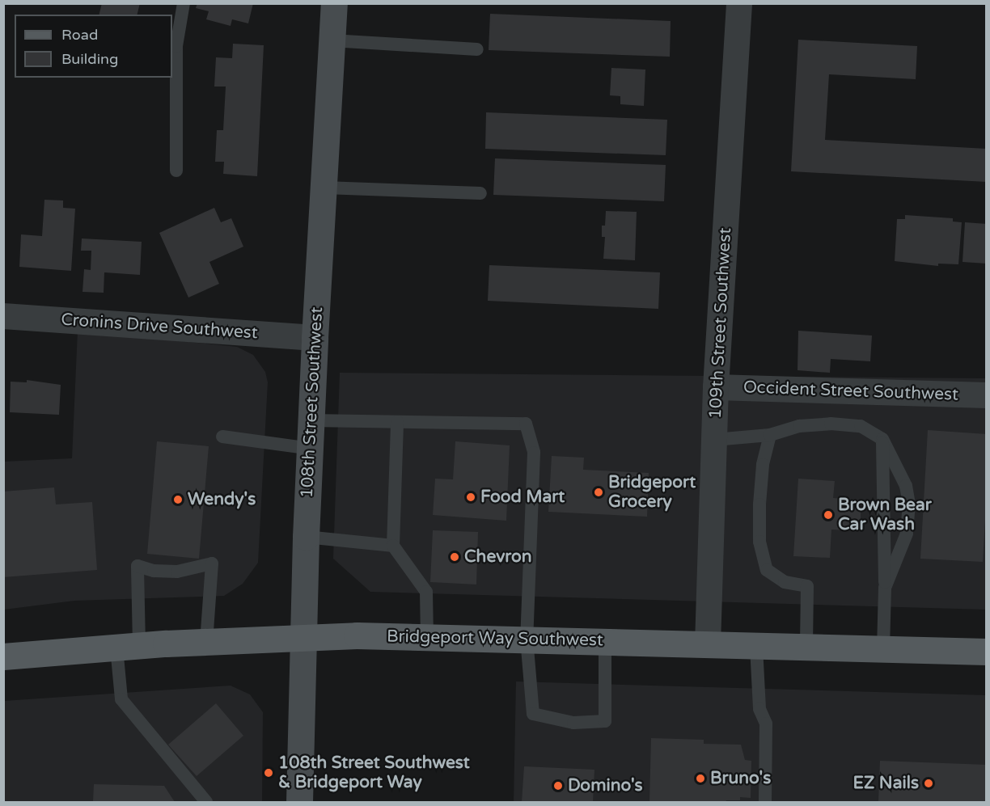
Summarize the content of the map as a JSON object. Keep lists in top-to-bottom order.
{
  "streets": {
    "main road": ["Bridgeport Way Southwest"],
    "street": [
      "109th Street Southwest",
      "Cronins Drive Southwest",
      "Occident Street Southwest",
      "108th Street Southwest"
    ]
  },
  "crossings": [
    ["109th Street Southwest", "Occident Street Southwest"],
    ["109th Street Southwest", "Bridgeport Way Southwest"],
    ["Cronins Drive Southwest", "108th Street Southwest"],
    ["108th Street Southwest", "Bridgeport Way Southwest"]
  ],
  "places": [
    "Bridgeport Grocery",
    "Food Mart",
    "Wendy's",
    "Brown Bear Car Wash",
    "Chevron",
    "108th Street Southwest & Bridgeport Way",
    "Bruno's",
    "EZ Nails",
    "Domino's"
  ],
  "legend": ["Road", "Building"]
}
